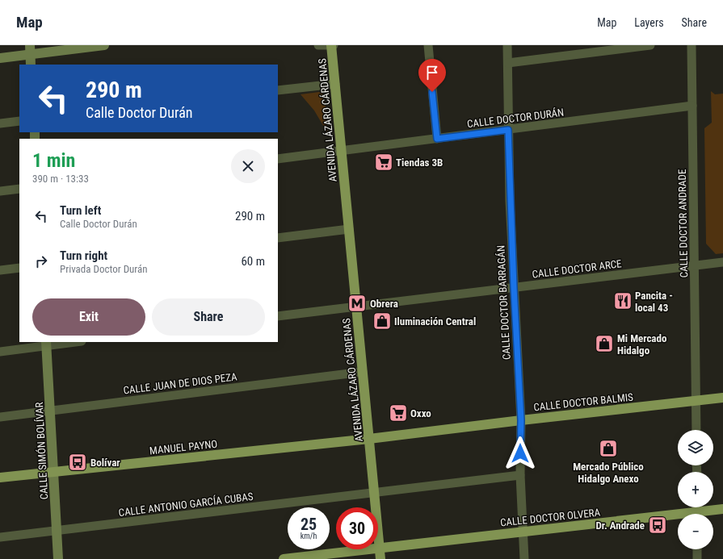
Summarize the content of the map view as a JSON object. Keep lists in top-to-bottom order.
{
  "streets": {
    "main road": [
      "AVENIDA LÁZARO CÁRDENAS",
      "CALLE DOCTOR BALMIS",
      "MANUEL PAYNO",
      "CALLE DOCTOR OLVERA"
    ],
    "street": [
      "CALLE DOCTOR DURÁN",
      "CALLE DOCTOR ANDRADE",
      "CALLE DOCTOR ARCE",
      "CALLE DOCTOR BARRAGÁN",
      "CALLE JUAN DE DIOS PEZA",
      "CALLE SIMÓN BOLÍVAR",
      "CALLE ANTONIO GARCÍA CUBAS"
    ]
  },
  "crossings": [
    ["CALLE DOCTOR DURÁN", "AVENIDA LÁZARO CÁRDENAS"],
    ["CALLE DOCTOR DURÁN", "CALLE DOCTOR ANDRADE"],
    ["CALLE DOCTOR DURÁN", "CALLE DOCTOR BARRAGÁN"],
    ["AVENIDA LÁZARO CÁRDENAS", "CALLE DOCTOR ARCE"],
    ["AVENIDA LÁZARO CÁRDENAS", "CALLE JUAN DE DIOS PEZA"],
    ["AVENIDA LÁZARO CÁRDENAS", "CALLE DOCTOR BALMIS"],
    ["AVENIDA LÁZARO CÁRDENAS", "MANUEL PAYNO"],
    ["AVENIDA LÁZARO CÁRDENAS", "CALLE ANTONIO GARCÍA CUBAS"],
    ["AVENIDA LÁZARO CÁRDENAS", "CALLE DOCTOR OLVERA"],
    ["CALLE DOCTOR ANDRADE", "CALLE DOCTOR ARCE"],
    ["CALLE DOCTOR ANDRADE", "CALLE DOCTOR BALMIS"],
    ["CALLE DOCTOR ARCE", "CALLE DOCTOR BARRAGÁN"],
    ["CALLE DOCTOR BARRAGÁN", "CALLE DOCTOR BALMIS"],
    ["CALLE DOCTOR BARRAGÁN", "CALLE ANTONIO GARCÍA CUBAS"],
    ["CALLE DOCTOR BARRAGÁN", "CALLE DOCTOR OLVERA"],
    ["CALLE JUAN DE DIOS PEZA", "CALLE SIMÓN BOLÍVAR"],
    ["CALLE DOCTOR BALMIS", "MANUEL PAYNO"],
    ["MANUEL PAYNO", "CALLE SIMÓN BOLÍVAR"],
    ["CALLE SIMÓN BOLÍVAR", "CALLE ANTONIO GARCÍA CUBAS"]
  ],
  "places": {
    "supermarket": ["Tiendas 3B", "Oxxo"],
    "restaurant": ["Pancita - local 43"],
    "metro station": ["Obrera"],
    "shop": ["Iluminación Central", "Mi Mercado Hidalgo", "Mercado Público Hidalgo Anexo"],
    "bus stop": ["Bolívar", "Dr. Andrade"]
  },
  "page": {
    "header": "Map",
    "nav": ["Map", "Layers", "Share"],
    "turn": ["290 m", "Calle Doctor Durán"],
    "heading": ["1 min", "390 m · 13:33"],
    "list": [
      {
        "name": "Turn left",
        "note": "Calle Doctor Durán",
        "value": "290 m"
      },
      {
        "name": "Turn right",
        "note": "Privada Doctor Durán",
        "value": "60 m"
      }
    ],
    "buttons": ["Exit", "Share"],
    "map_buttons": ["+", "−"],
    "speed": "25 km/h",
    "limit": "30"
  }
}
